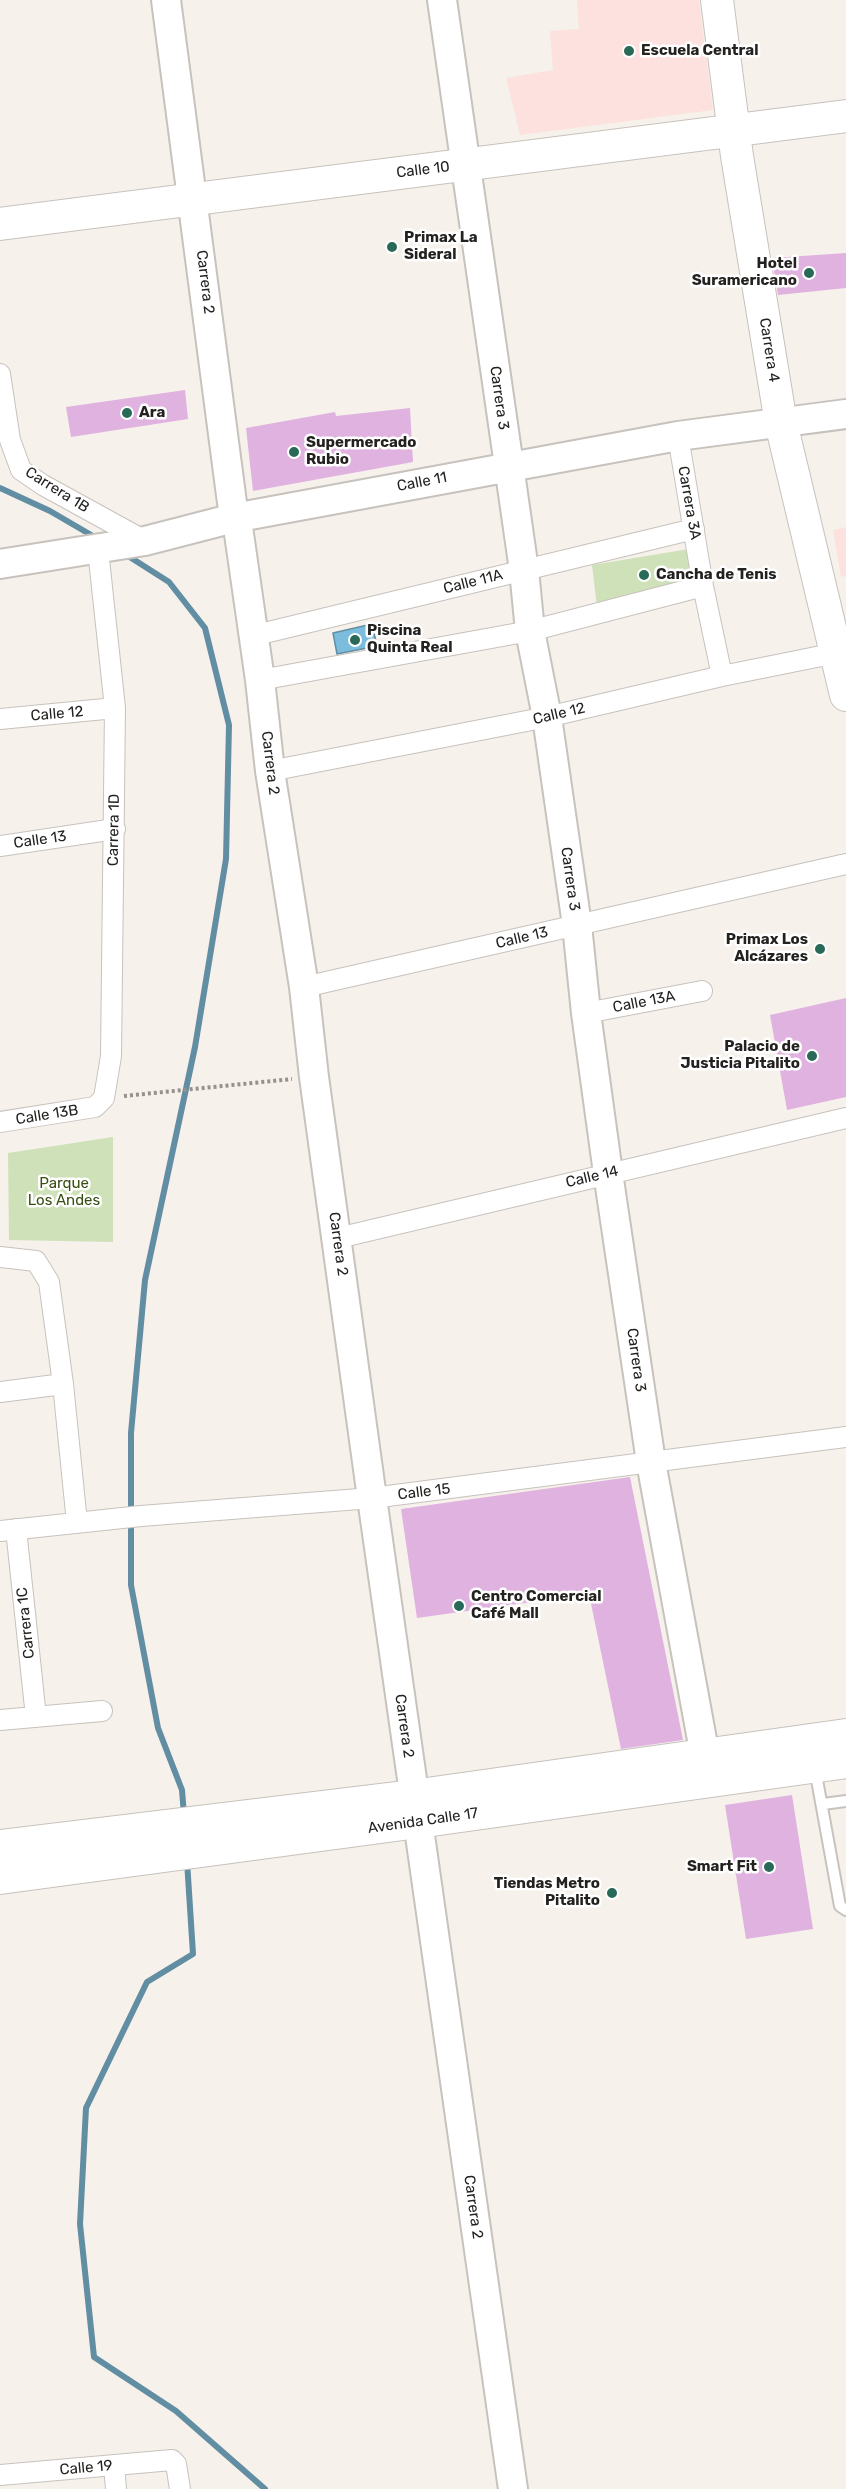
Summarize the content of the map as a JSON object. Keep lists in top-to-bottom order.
{
  "streets": {
    "main road": [
      "Calle 10",
      "Carrera 2",
      "Carrera 4",
      "Carrera 3",
      "Calle 11",
      "Avenida Calle 17"
    ],
    "street": [
      "Carrera 1B",
      "Carrera 3A",
      "Calle 11A",
      "Calle 12",
      "Carrera 1D",
      "Calle 13",
      "Calle 13A",
      "Calle 13B",
      "Calle 14",
      "Calle 15",
      "Carrera 1C",
      "Calle 19"
    ]
  },
  "crossings": [
    ["Calle 10", "Carrera 2"],
    ["Calle 10", "Carrera 4"],
    ["Calle 10", "Carrera 3"],
    ["Carrera 2", "Calle 11"],
    ["Carrera 2", "Calle 11A"],
    ["Carrera 2", "Calle 12"],
    ["Carrera 2", "Calle 13"],
    ["Carrera 2", "Calle 14"],
    ["Carrera 2", "Calle 15"],
    ["Carrera 2", "Avenida Calle 17"],
    ["Carrera 4", "Calle 11"],
    ["Carrera 4", "Calle 12"],
    ["Carrera 3", "Calle 11"],
    ["Carrera 3", "Calle 11A"],
    ["Carrera 3", "Calle 12"],
    ["Carrera 3", "Calle 13"],
    ["Carrera 3", "Calle 13A"],
    ["Carrera 3", "Calle 14"],
    ["Carrera 3", "Calle 15"],
    ["Carrera 3", "Avenida Calle 17"],
    ["Calle 11", "Carrera 1B"],
    ["Calle 11", "Carrera 3A"],
    ["Calle 11", "Carrera 1D"],
    ["Carrera 1B", "Carrera 1D"],
    ["Carrera 3A", "Calle 11A"],
    ["Carrera 3A", "Calle 12"],
    ["Calle 12", "Carrera 1D"],
    ["Carrera 1D", "Calle 13"],
    ["Carrera 1D", "Calle 13B"],
    ["Calle 15", "Carrera 1C"]
  ],
  "parks": ["Parque Los Andes"],
  "places": [
    "Escuela Central",
    "Primax La Sideral",
    "Hotel Suramericano",
    "Ara",
    "Supermercado Rubio",
    "Cancha de Tenis",
    "Piscina Quinta Real",
    "Primax Los Alcázares",
    "Palacio de Justicia Pitalito",
    "Centro Comercial Café Mall",
    "Smart Fit",
    "Tiendas Metro Pitalito"
  ]
}
